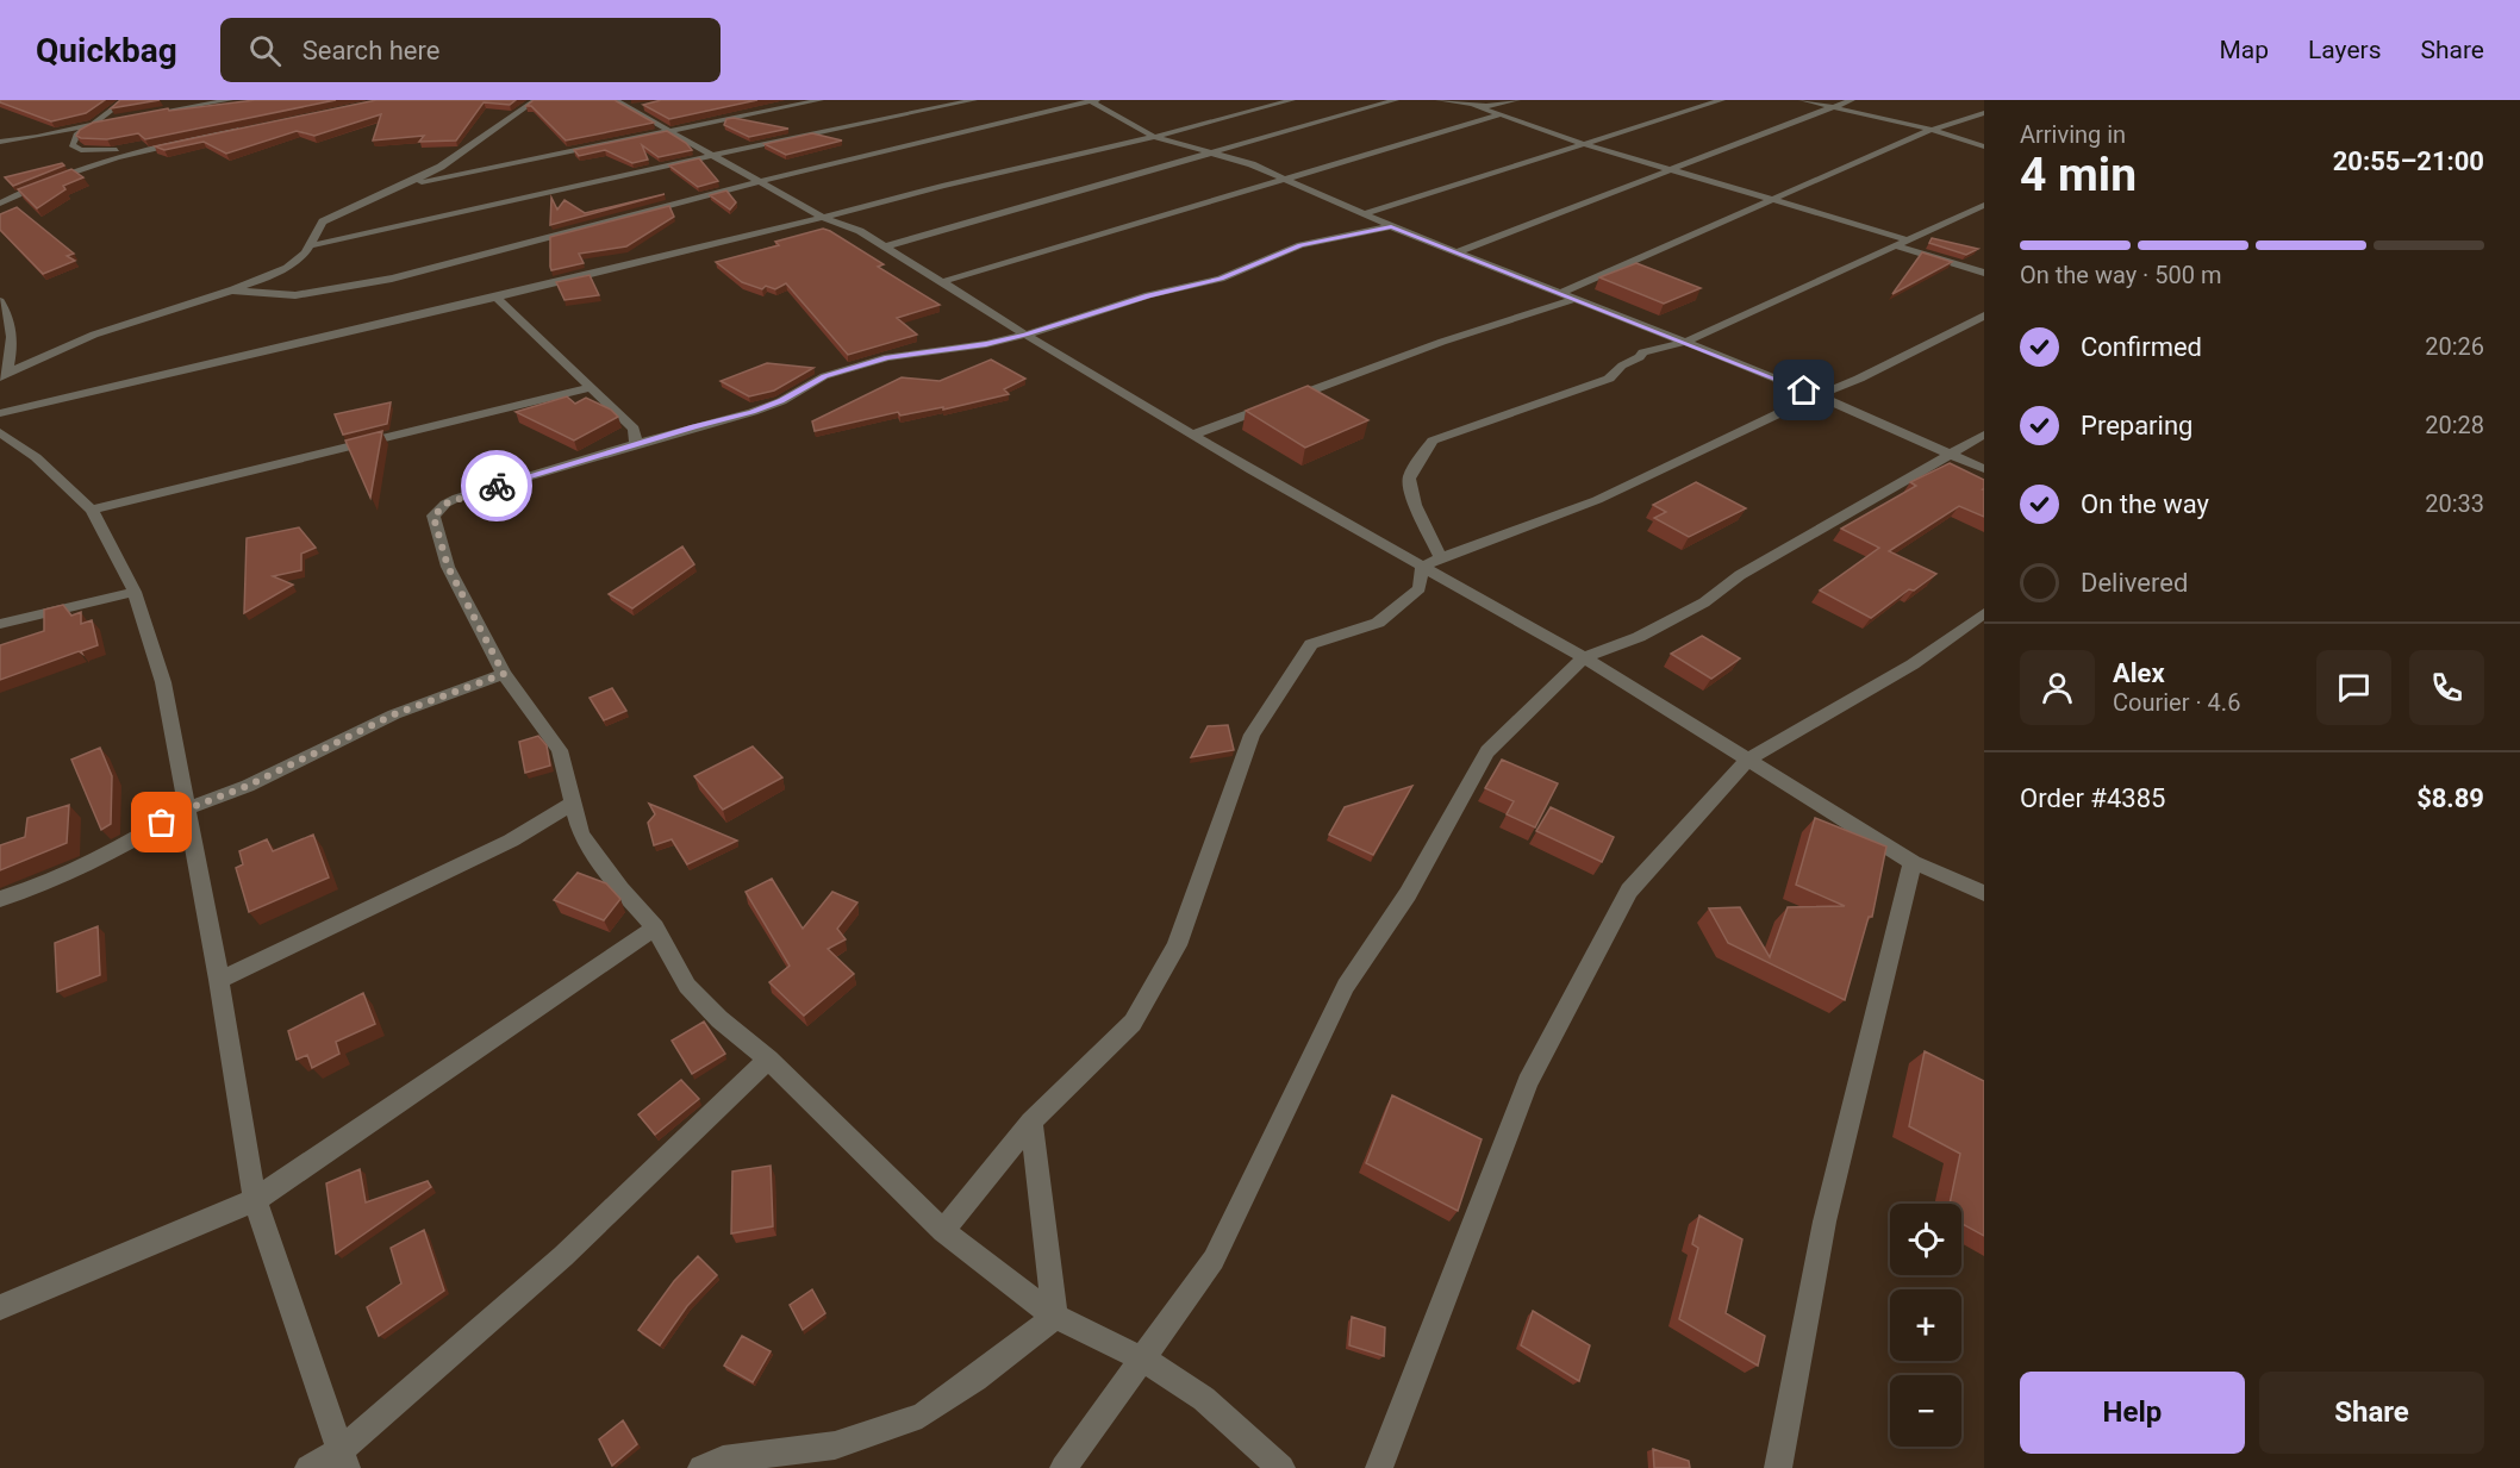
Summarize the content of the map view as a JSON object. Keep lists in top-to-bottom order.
{
  "page": {
    "header": "Quickbag",
    "search": "Search here",
    "nav": ["Map", "Layers", "Share"],
    "heading": ["4 min", "Arriving in", "20:55–21:00"],
    "panel": [
      "Alex",
      "Courier · 4.6",
      "Order #4385",
      "$8.89"
    ],
    "bar": "On the way · 500 m",
    "list": [
      ["Confirmed", "20:26"],
      ["Preparing", "20:28"],
      ["On the way", "20:33"],
      "Delivered"
    ],
    "map_buttons": ["+", "−"],
    "buttons": ["Help", "Share"]
  }
}
